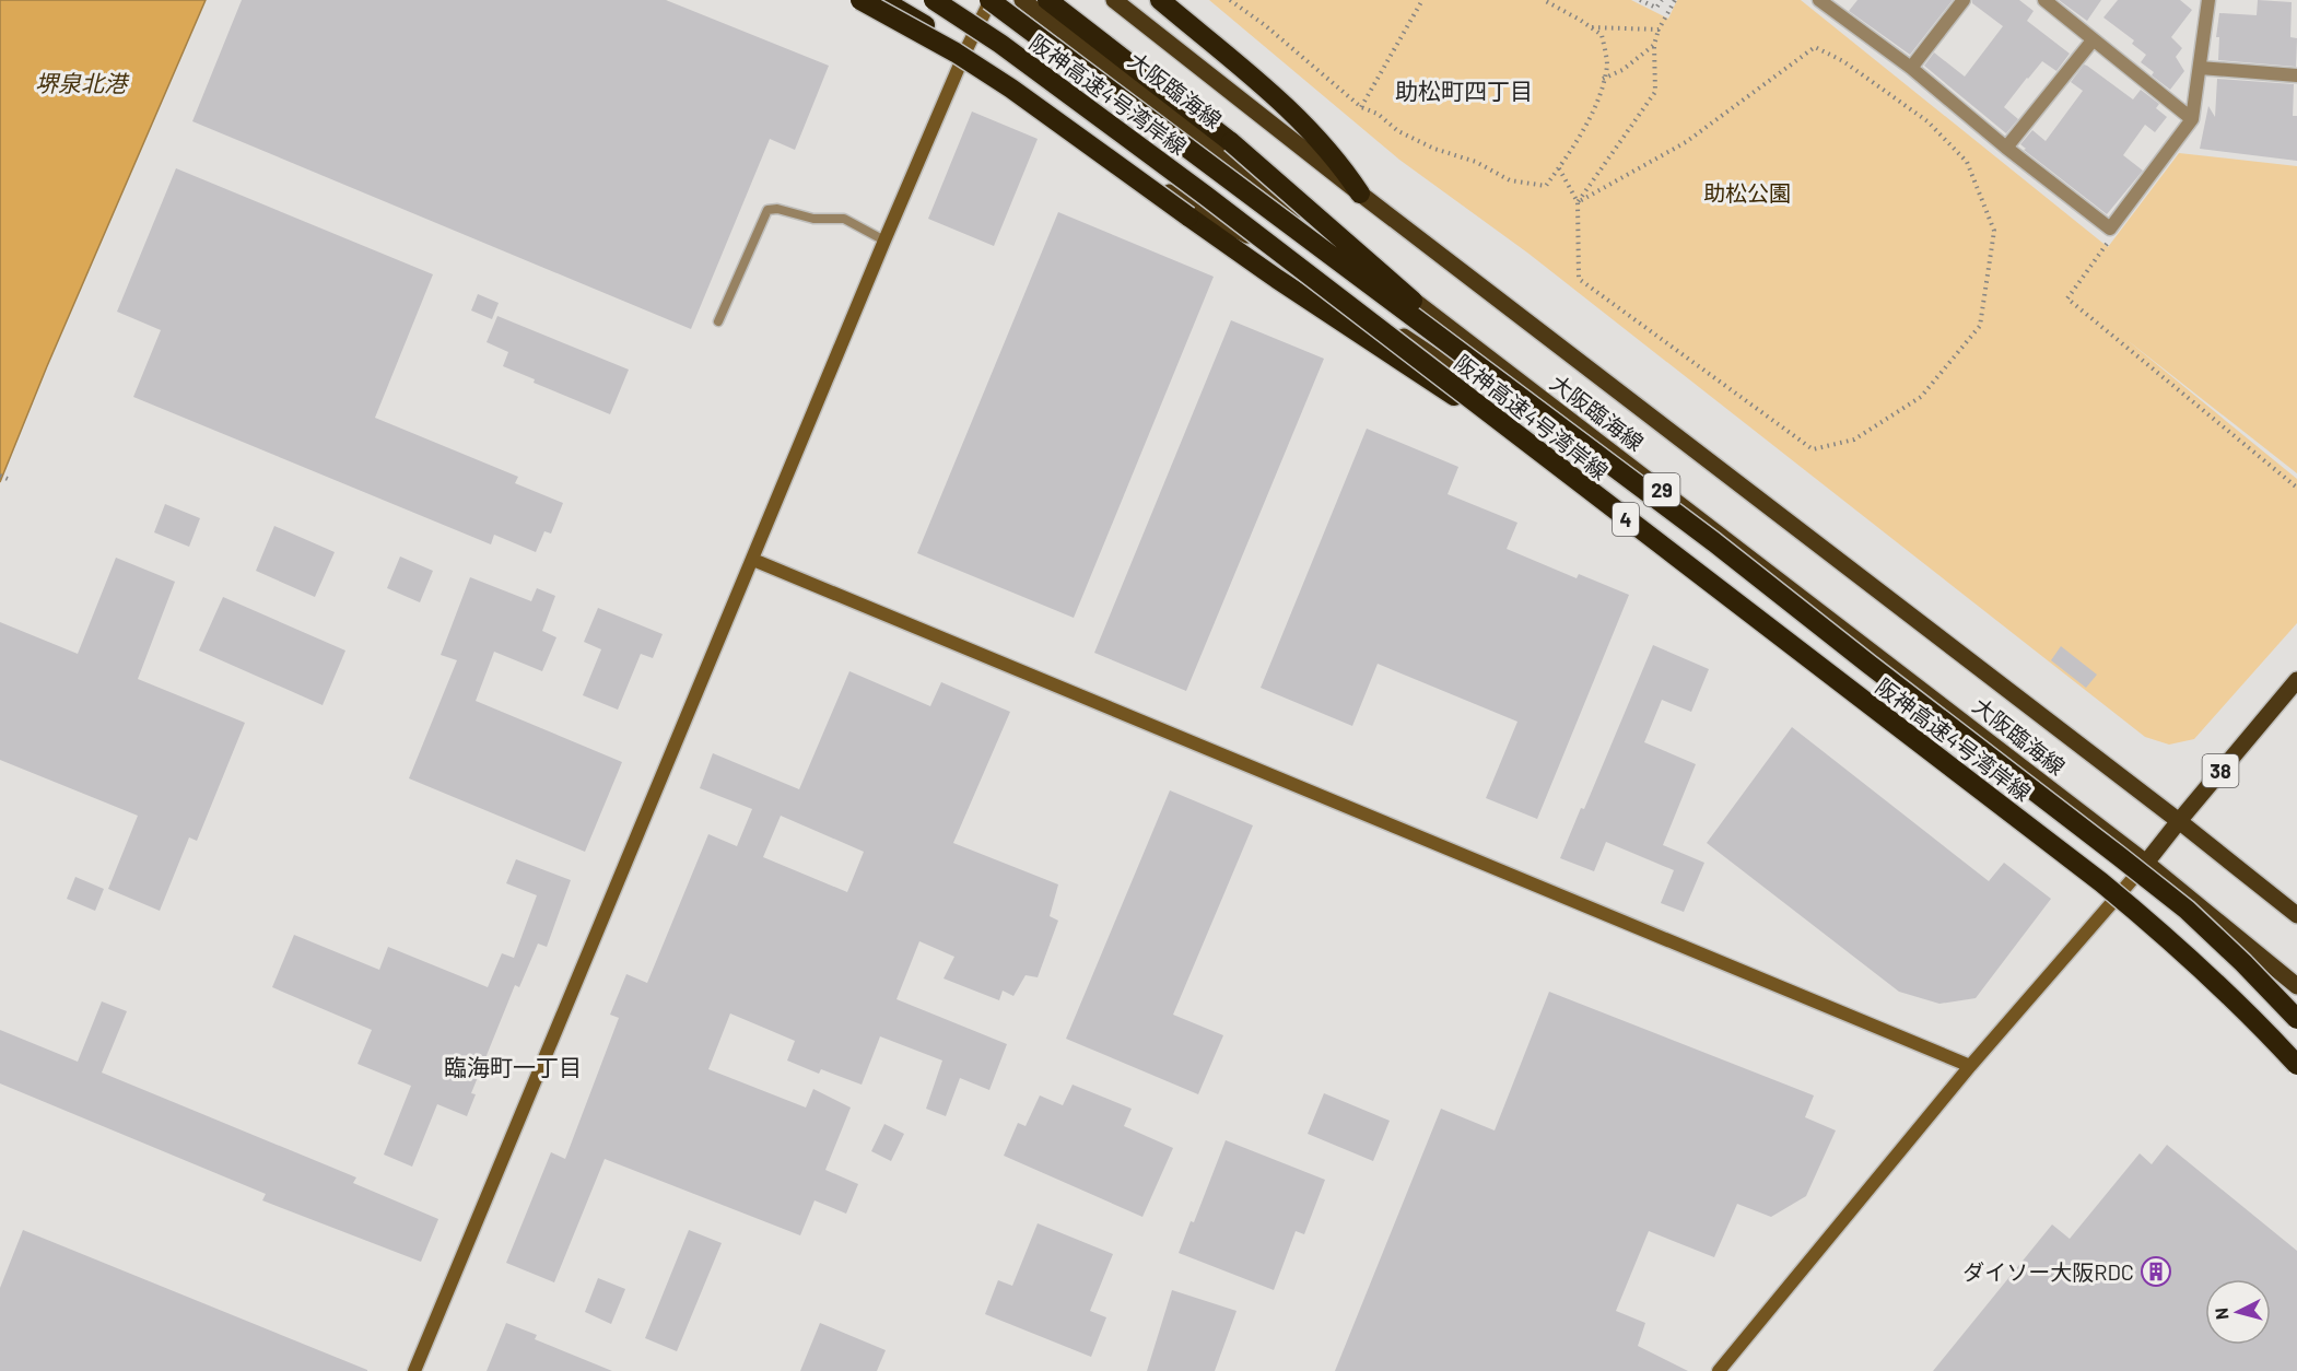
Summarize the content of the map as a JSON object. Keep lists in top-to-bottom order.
{
  "streets": {
    "highway": ["阪神高速4号湾岸線", "4"],
    "main road": ["大阪臨海線", "29", "38"]
  },
  "crossings": [
    ["大阪臨海線", "38"]
  ],
  "districts": ["助松町四丁目", "臨海町一丁目"],
  "water": ["堺泉北港"],
  "parks": ["助松公園"],
  "places": {
    "building": ["ダイソー大阪RDC"]
  },
  "north": "left"
}
